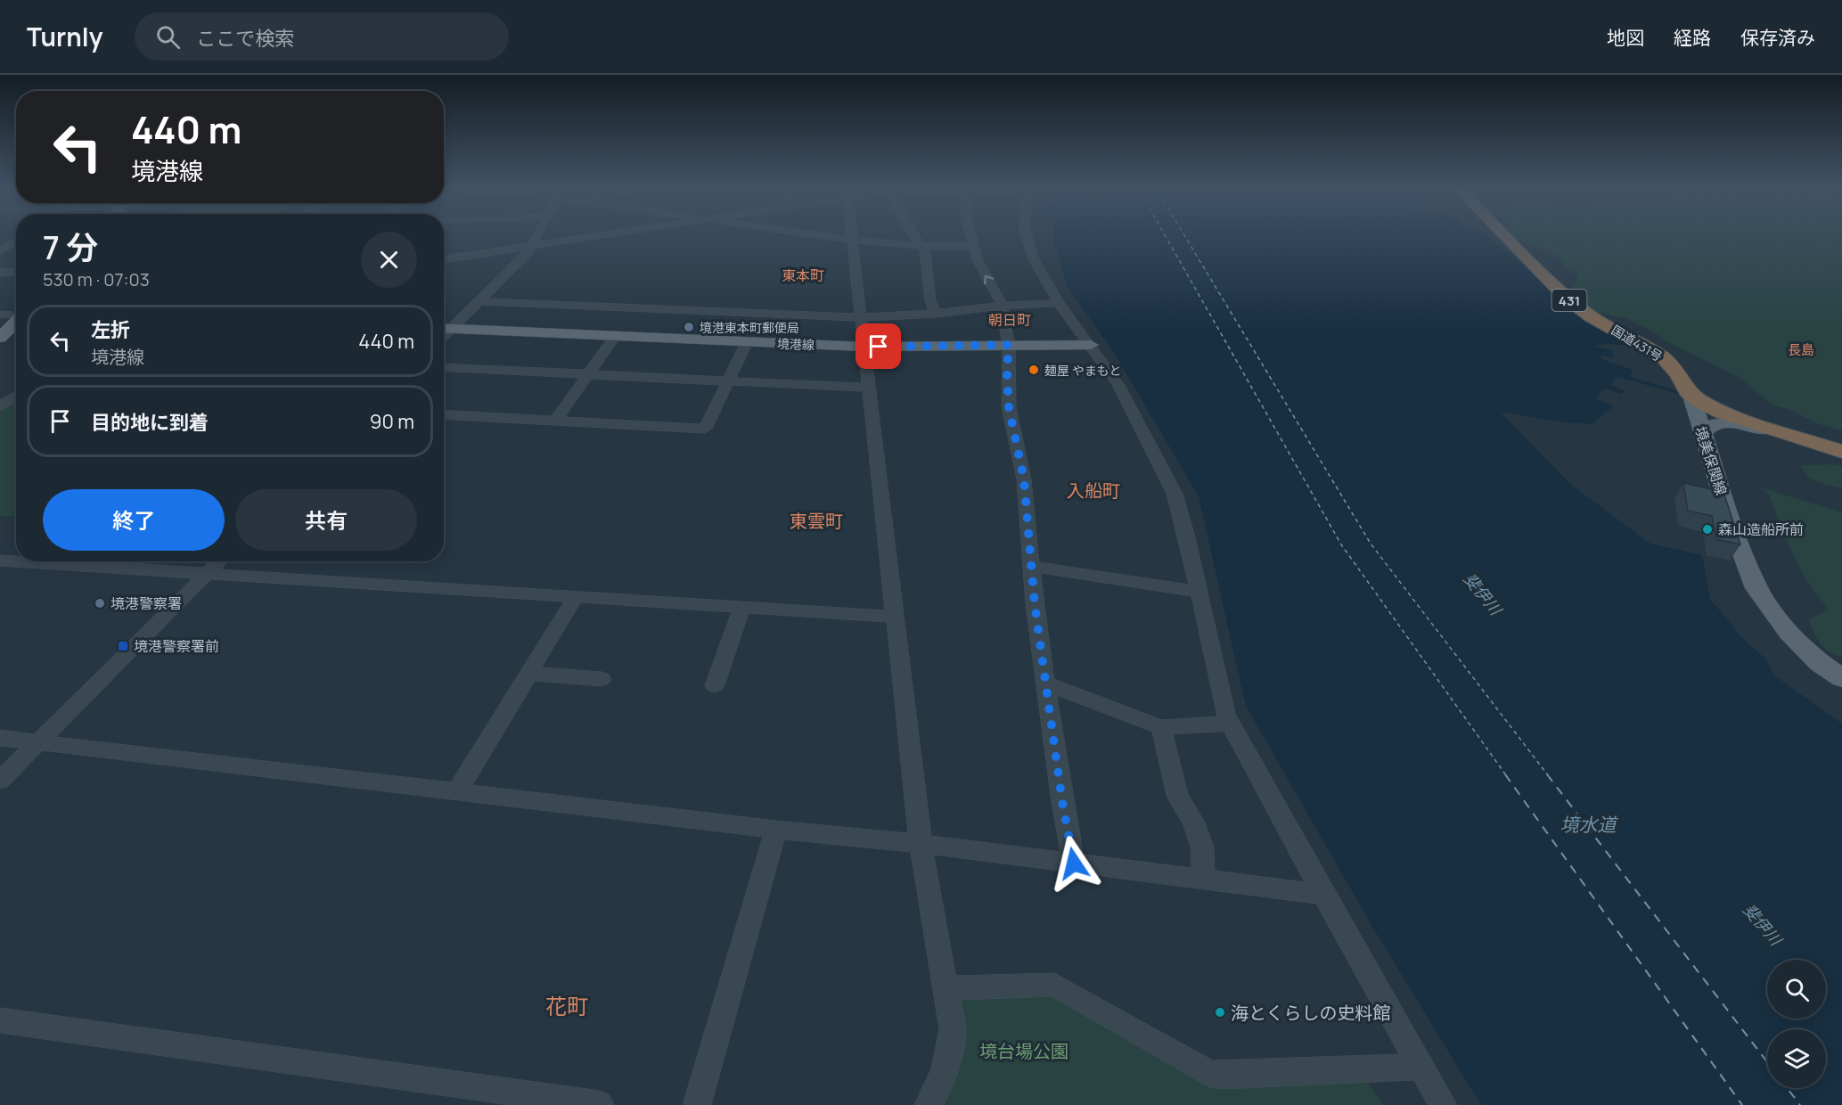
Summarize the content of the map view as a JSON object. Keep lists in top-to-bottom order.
{
  "streets": {
    "highway": ["431", "国道431号"],
    "main road": ["境港線", "境美保関線"]
  },
  "crossings": [
    ["国道431号", "境美保関線"]
  ],
  "districts": [
    "東本町",
    "朝日町",
    "長島",
    "入船町",
    "東雲町",
    "花町"
  ],
  "water": ["斐伊川", "境水道"],
  "parks": ["境台場公園"],
  "places": {
    "other": [
      "境港東本町郵便局",
      "麺屋 やまもと",
      "森山造船所前",
      "境港警察署",
      "海とくらしの史料館"
    ],
    "transit": ["境港警察署前"]
  },
  "page": {
    "header": "Turnly",
    "search": "ここで検索",
    "nav": ["地図", "経路", "保存済み"],
    "turn": ["440 m", "境港線"],
    "heading": ["7 分", "530 m · 07:03"],
    "list": [
      {
        "name": "左折",
        "note": "境港線",
        "value": "440 m"
      },
      {
        "name": "目的地に到着",
        "value": "90 m"
      }
    ],
    "buttons": ["終了", "共有"]
  }
}
